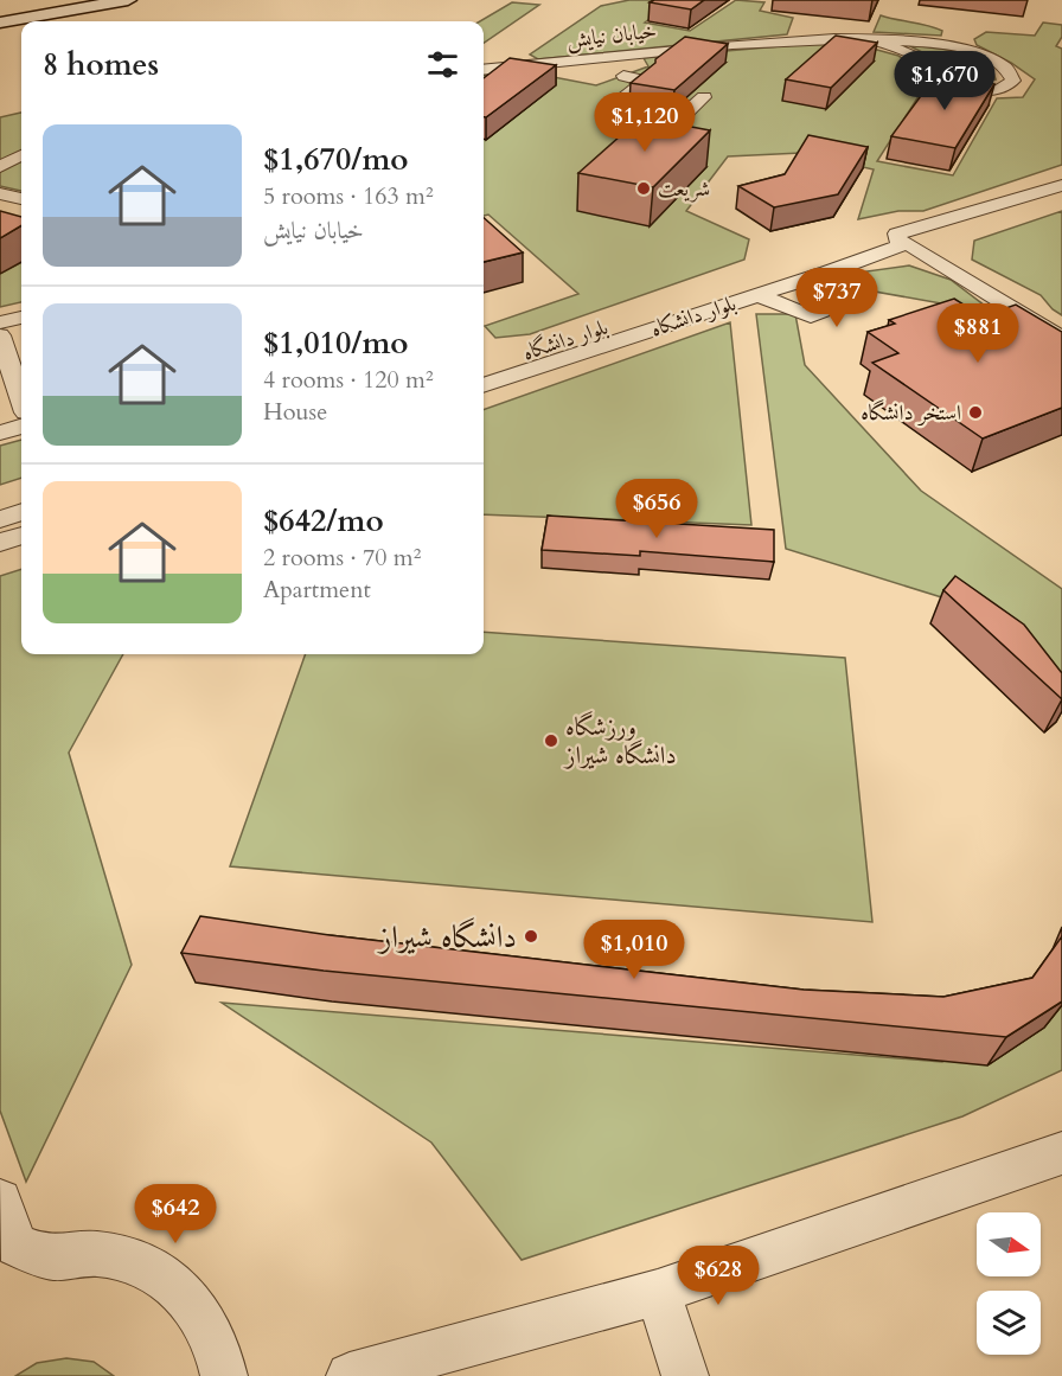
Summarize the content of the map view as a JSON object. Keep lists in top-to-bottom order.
{
  "streets": {
    "street": ["خیابان نیایش", "بلوار دانشکاه", "بلوار دانشگاه"]
  },
  "crossings": [
    ["بلوار دانشکاه", "بلوار دانشگاه"]
  ],
  "places": [
    "شریعت",
    "استخر دانشگاه",
    "ورزشگاه دانشگاه شیراز",
    "دانشگاه شیراز"
  ],
  "north": "right",
  "page": {
    "heading": "8 homes",
    "price": [
      "$1,670",
      "$1,120",
      "$737",
      "$881",
      "$656",
      "$1,010",
      "$642",
      "$628"
    ],
    "list": [
      {
        "name": "$1,670/mo",
        "note": "5 rooms · 163 m² · خیابان نیایش"
      },
      {
        "name": "$1,010/mo",
        "note": "4 rooms · 120 m² · House"
      },
      {
        "name": "$642/mo",
        "note": "2 rooms · 70 m² · Apartment"
      }
    ]
  }
}
